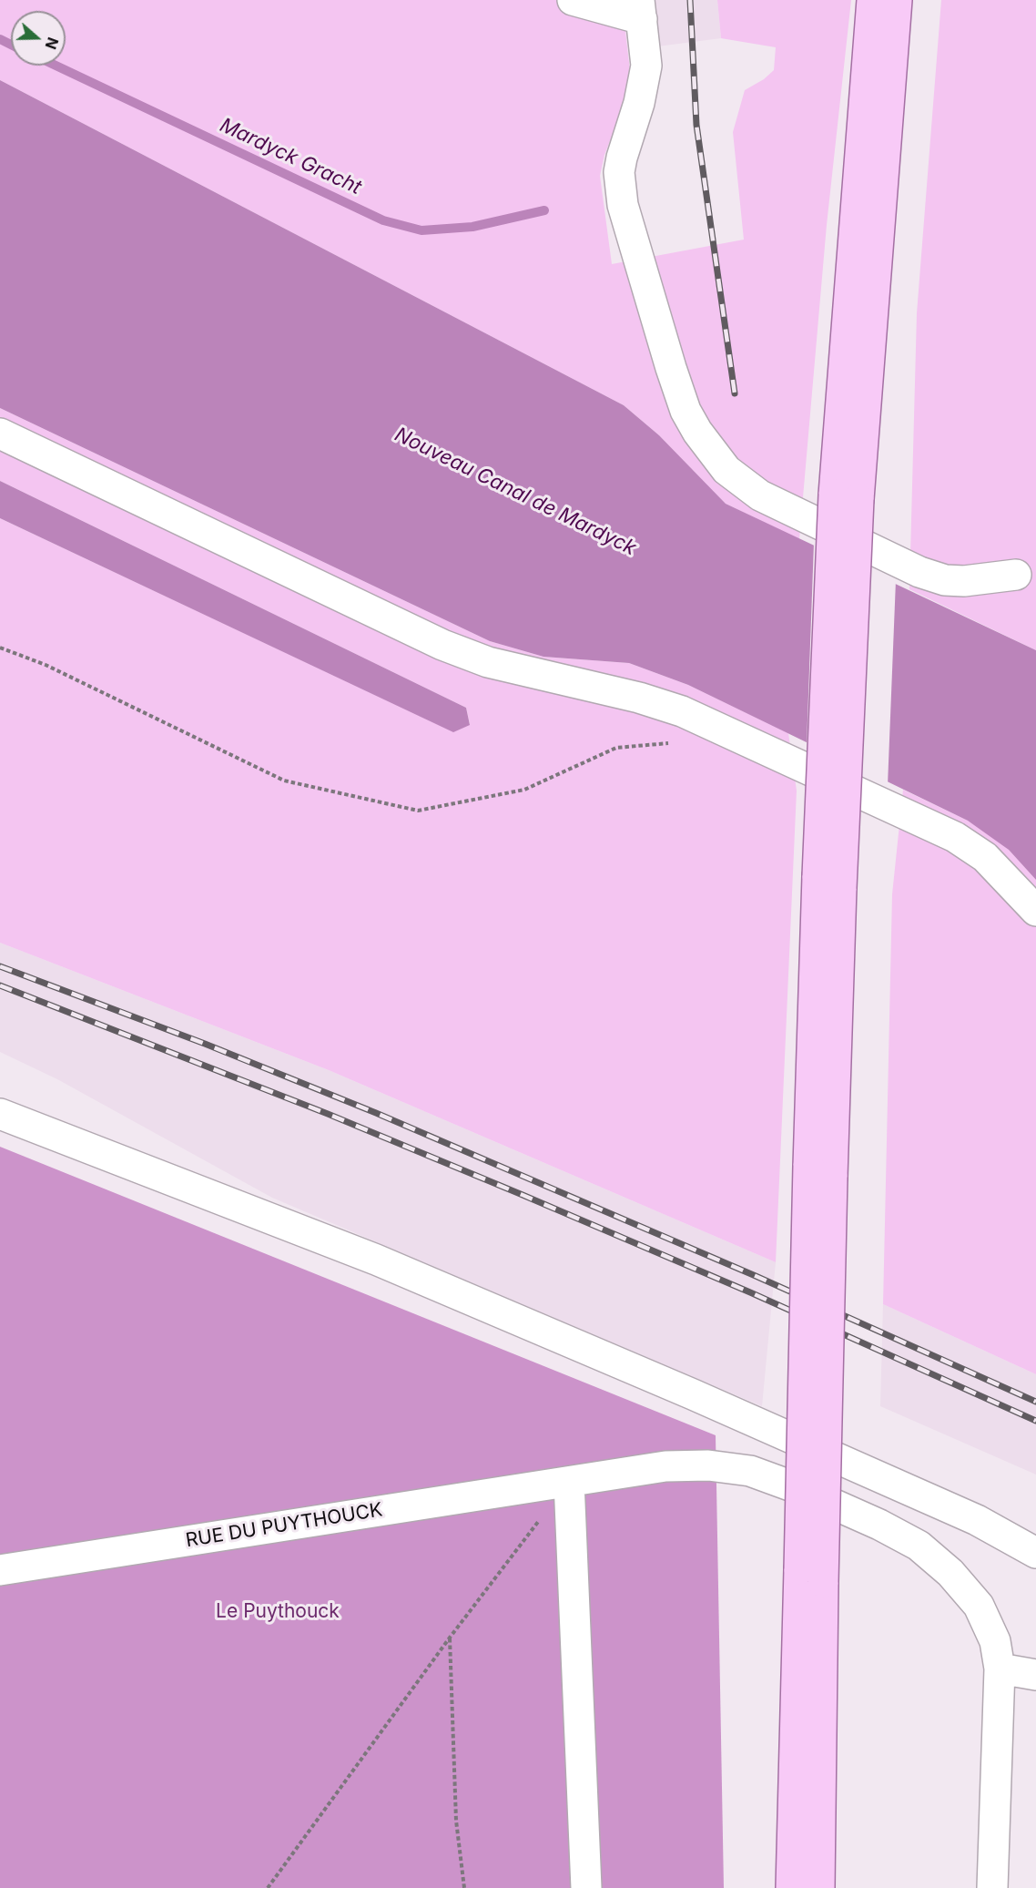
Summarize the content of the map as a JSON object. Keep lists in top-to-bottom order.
{
  "streets": {
    "street": ["RUE DU PUYTHOUCK"]
  },
  "water": ["Mardyck Gracht", "Nouveau Canal de Mardyck"],
  "parks": ["Le Puythouck"],
  "north": "right"
}
